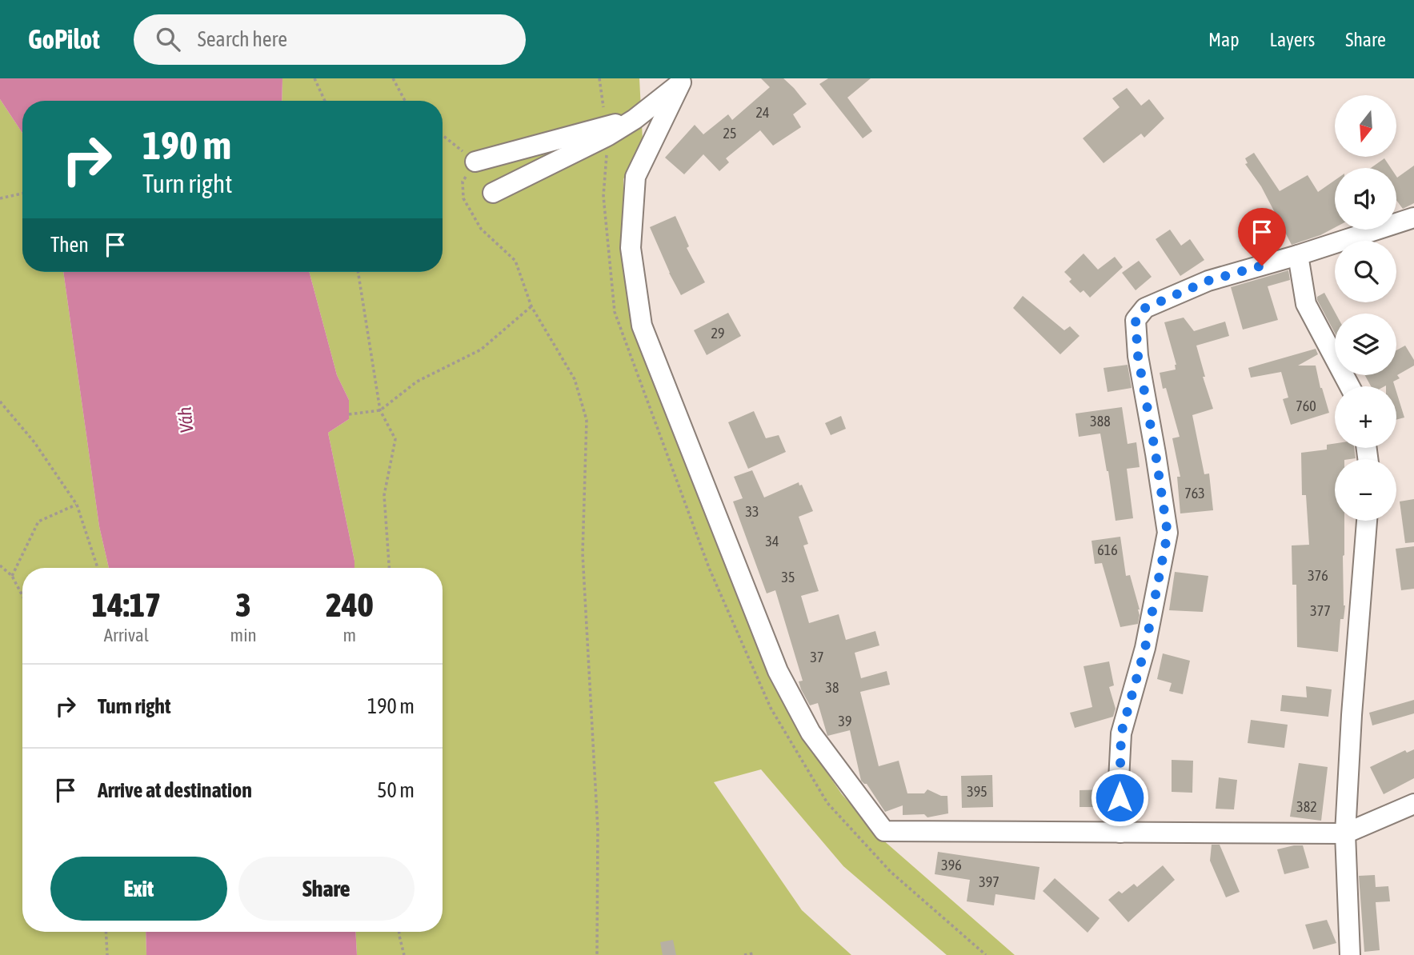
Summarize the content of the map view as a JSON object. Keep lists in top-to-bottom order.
{
  "water": ["Váh"],
  "house_numbers": [
    "24",
    "25",
    "29",
    "760",
    "388",
    "763",
    "33",
    "34",
    "616",
    "376",
    "35",
    "377",
    "37",
    "38",
    "39",
    "395",
    "382",
    "396",
    "397"
  ],
  "north": "bottom",
  "page": {
    "header": "GoPilot",
    "search": "Search here",
    "nav": ["Map", "Layers", "Share"],
    "map_buttons": ["+", "−"],
    "turn": ["190 m", "Turn right"],
    "then": "Then",
    "eta": [
      "14:17",
      "Arrival",
      "3",
      "min",
      "240",
      "m"
    ],
    "list": [
      {
        "name": "Turn right",
        "value": "190 m"
      },
      {
        "name": "Arrive at destination",
        "value": "50 m"
      }
    ],
    "buttons": ["Exit", "Share"]
  }
}
